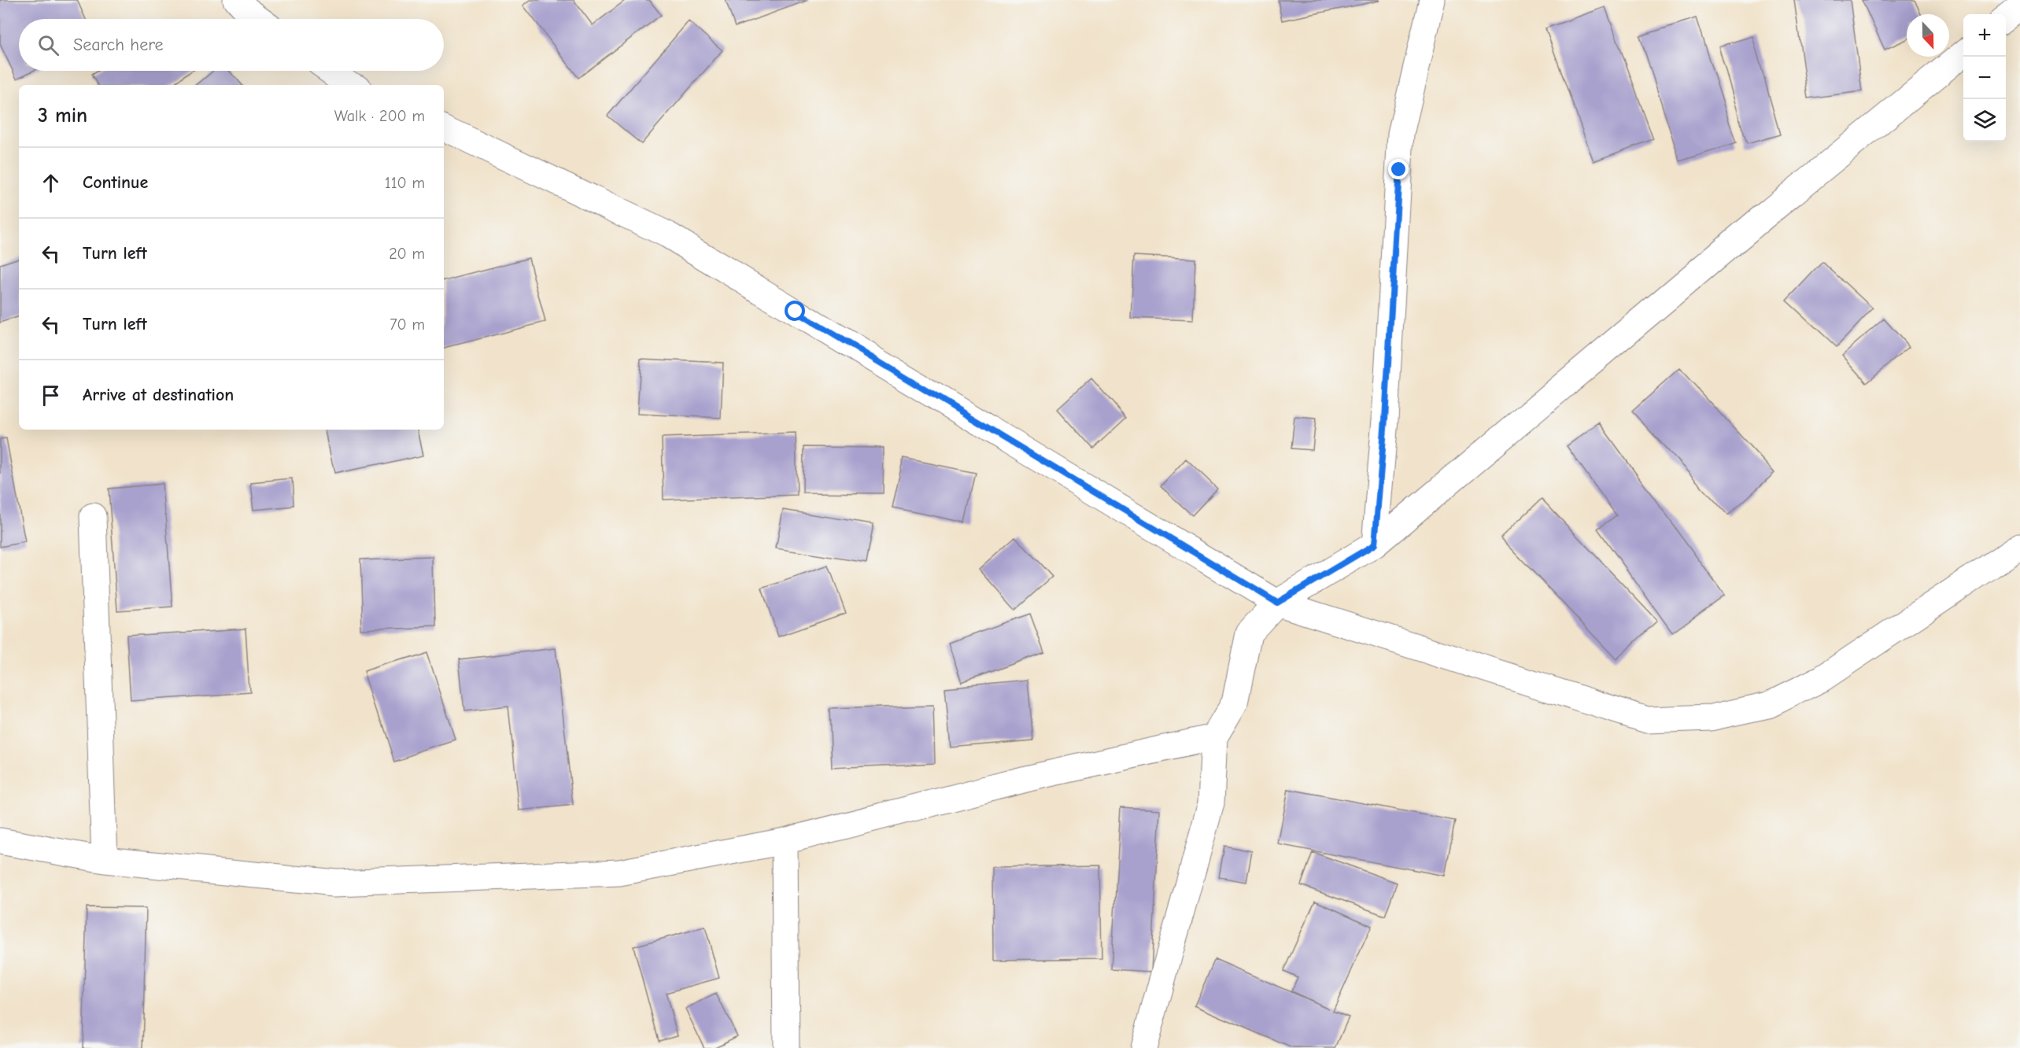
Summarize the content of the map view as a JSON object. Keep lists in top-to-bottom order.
{
  "north": "bottom",
  "page": {
    "map_buttons": ["+", "−"],
    "search": "Search here",
    "heading": ["3 min", "Walk · 200 m"],
    "list": [
      ["Continue", "110 m"],
      ["Turn left", "20 m"],
      ["Turn left", "70 m"],
      "Arrive at destination"
    ]
  }
}
